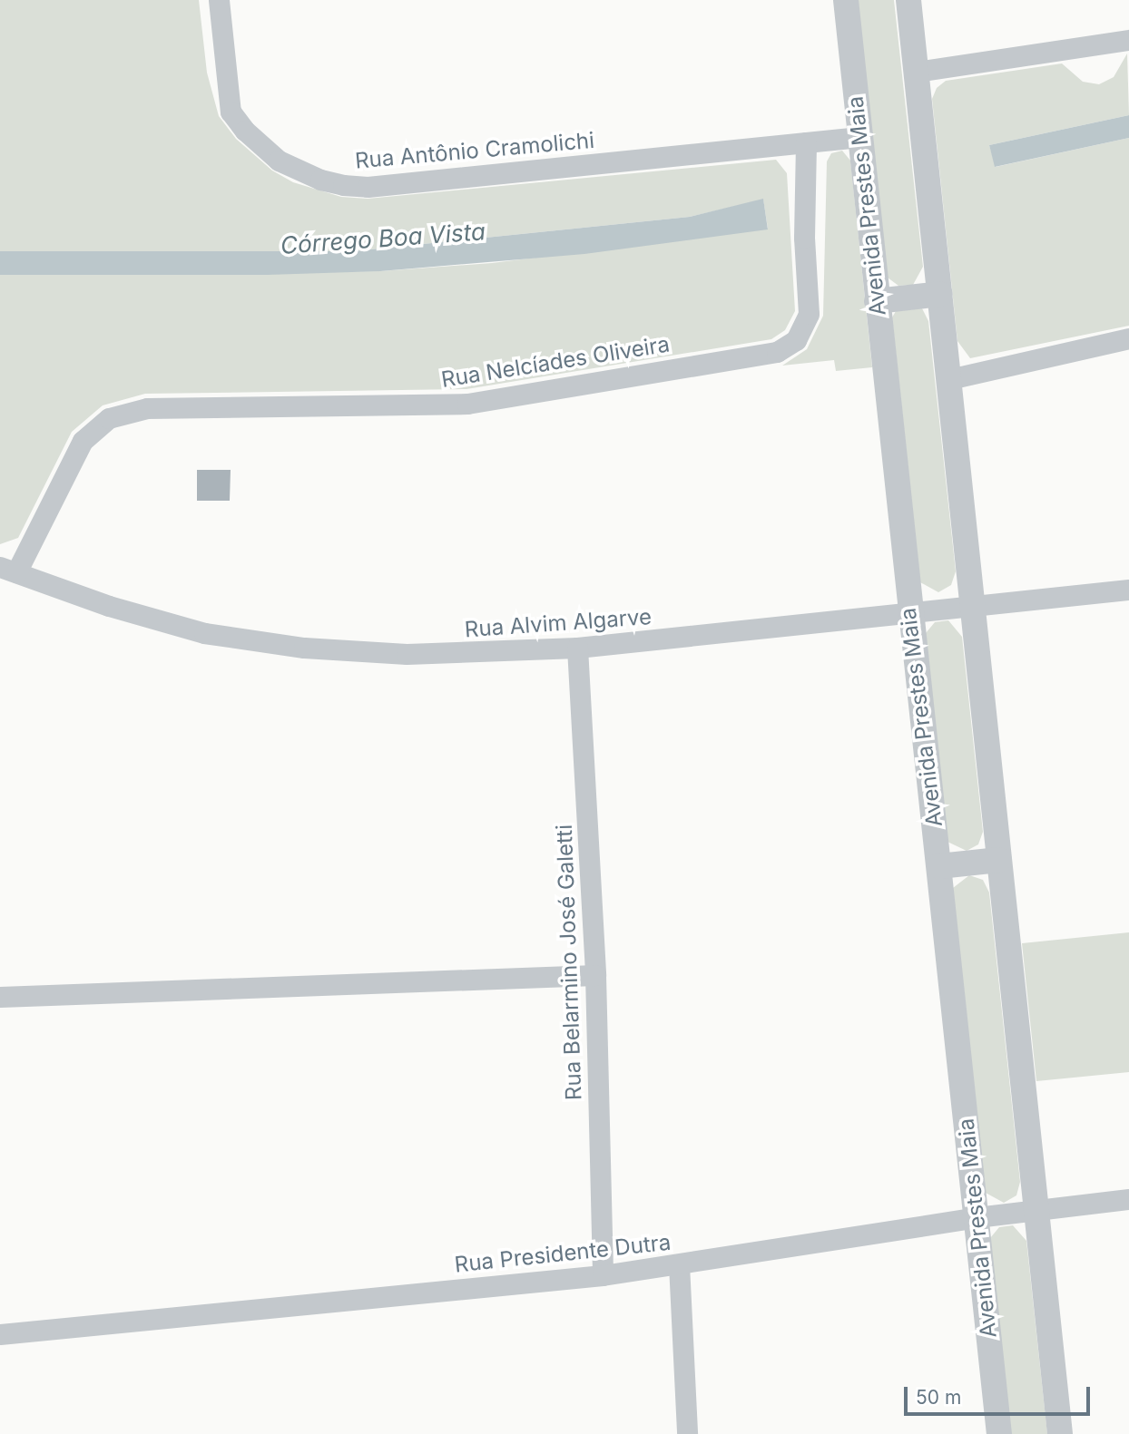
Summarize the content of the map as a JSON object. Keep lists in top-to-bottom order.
{
  "streets": {
    "street": [
      "Rua Antônio Cramolichi",
      "Avenida Prestes Maia",
      "Rua Nelcíades Oliveira",
      "Rua Alvim Algarve",
      "Rua Belarmino José Galetti",
      "Rua Presidente Dutra"
    ]
  },
  "crossings": [
    ["Rua Antônio Cramolichi", "Avenida Prestes Maia"],
    ["Rua Antônio Cramolichi", "Rua Nelcíades Oliveira"],
    ["Avenida Prestes Maia", "Rua Alvim Algarve"],
    ["Avenida Prestes Maia", "Rua Presidente Dutra"],
    ["Rua Nelcíades Oliveira", "Rua Alvim Algarve"],
    ["Rua Alvim Algarve", "Rua Belarmino José Galetti"],
    ["Rua Belarmino José Galetti", "Rua Presidente Dutra"]
  ],
  "water": ["Córrego Boa Vista"],
  "scale_bar": "50 m"
}
